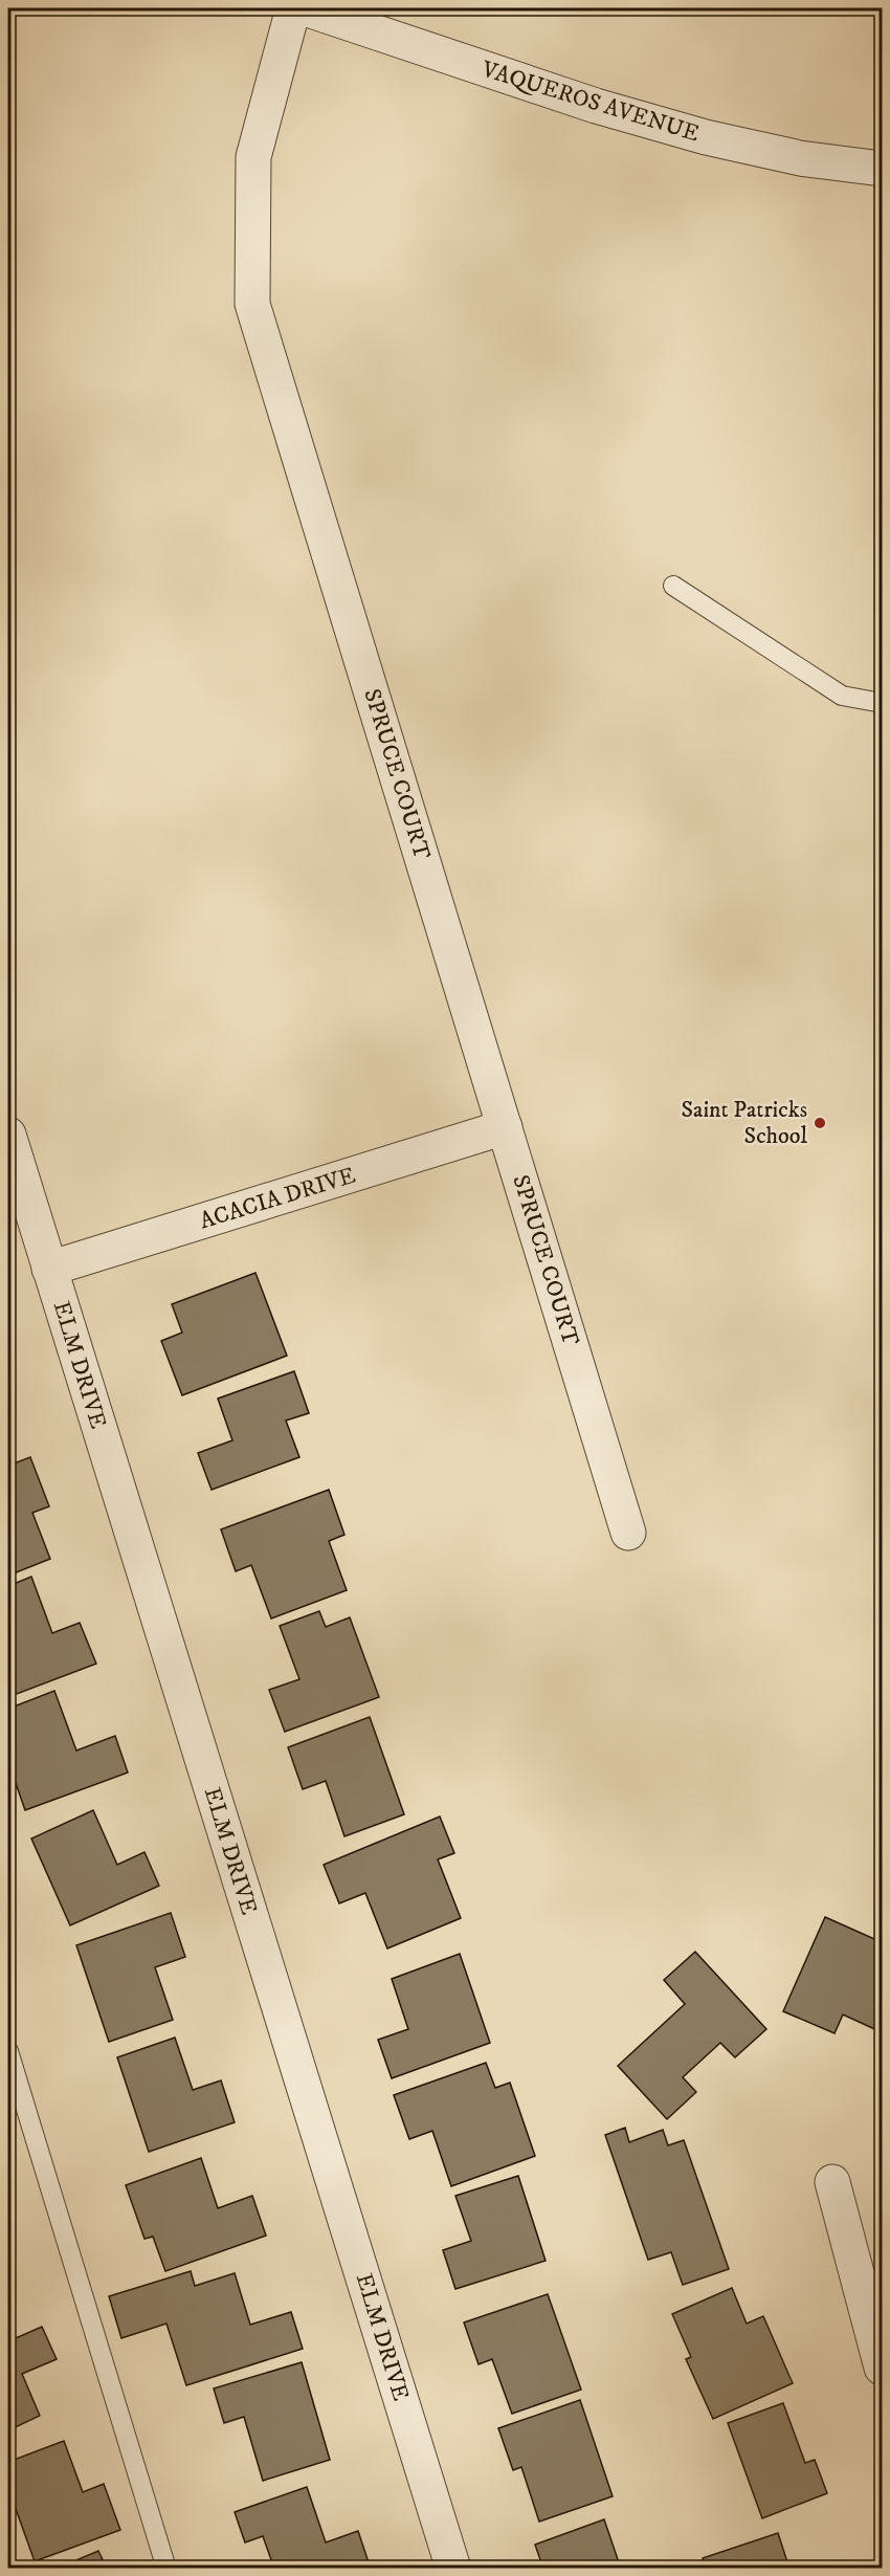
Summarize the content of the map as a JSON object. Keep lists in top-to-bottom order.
{
  "streets": {
    "street": [
      "VAQUEROS AVENUE",
      "SPRUCE COURT",
      "ACACIA DRIVE",
      "ELM DRIVE"
    ]
  },
  "crossings": [
    ["SPRUCE COURT", "ACACIA DRIVE"],
    ["ACACIA DRIVE", "ELM DRIVE"]
  ],
  "places": ["Saint Patricks School"]
}
